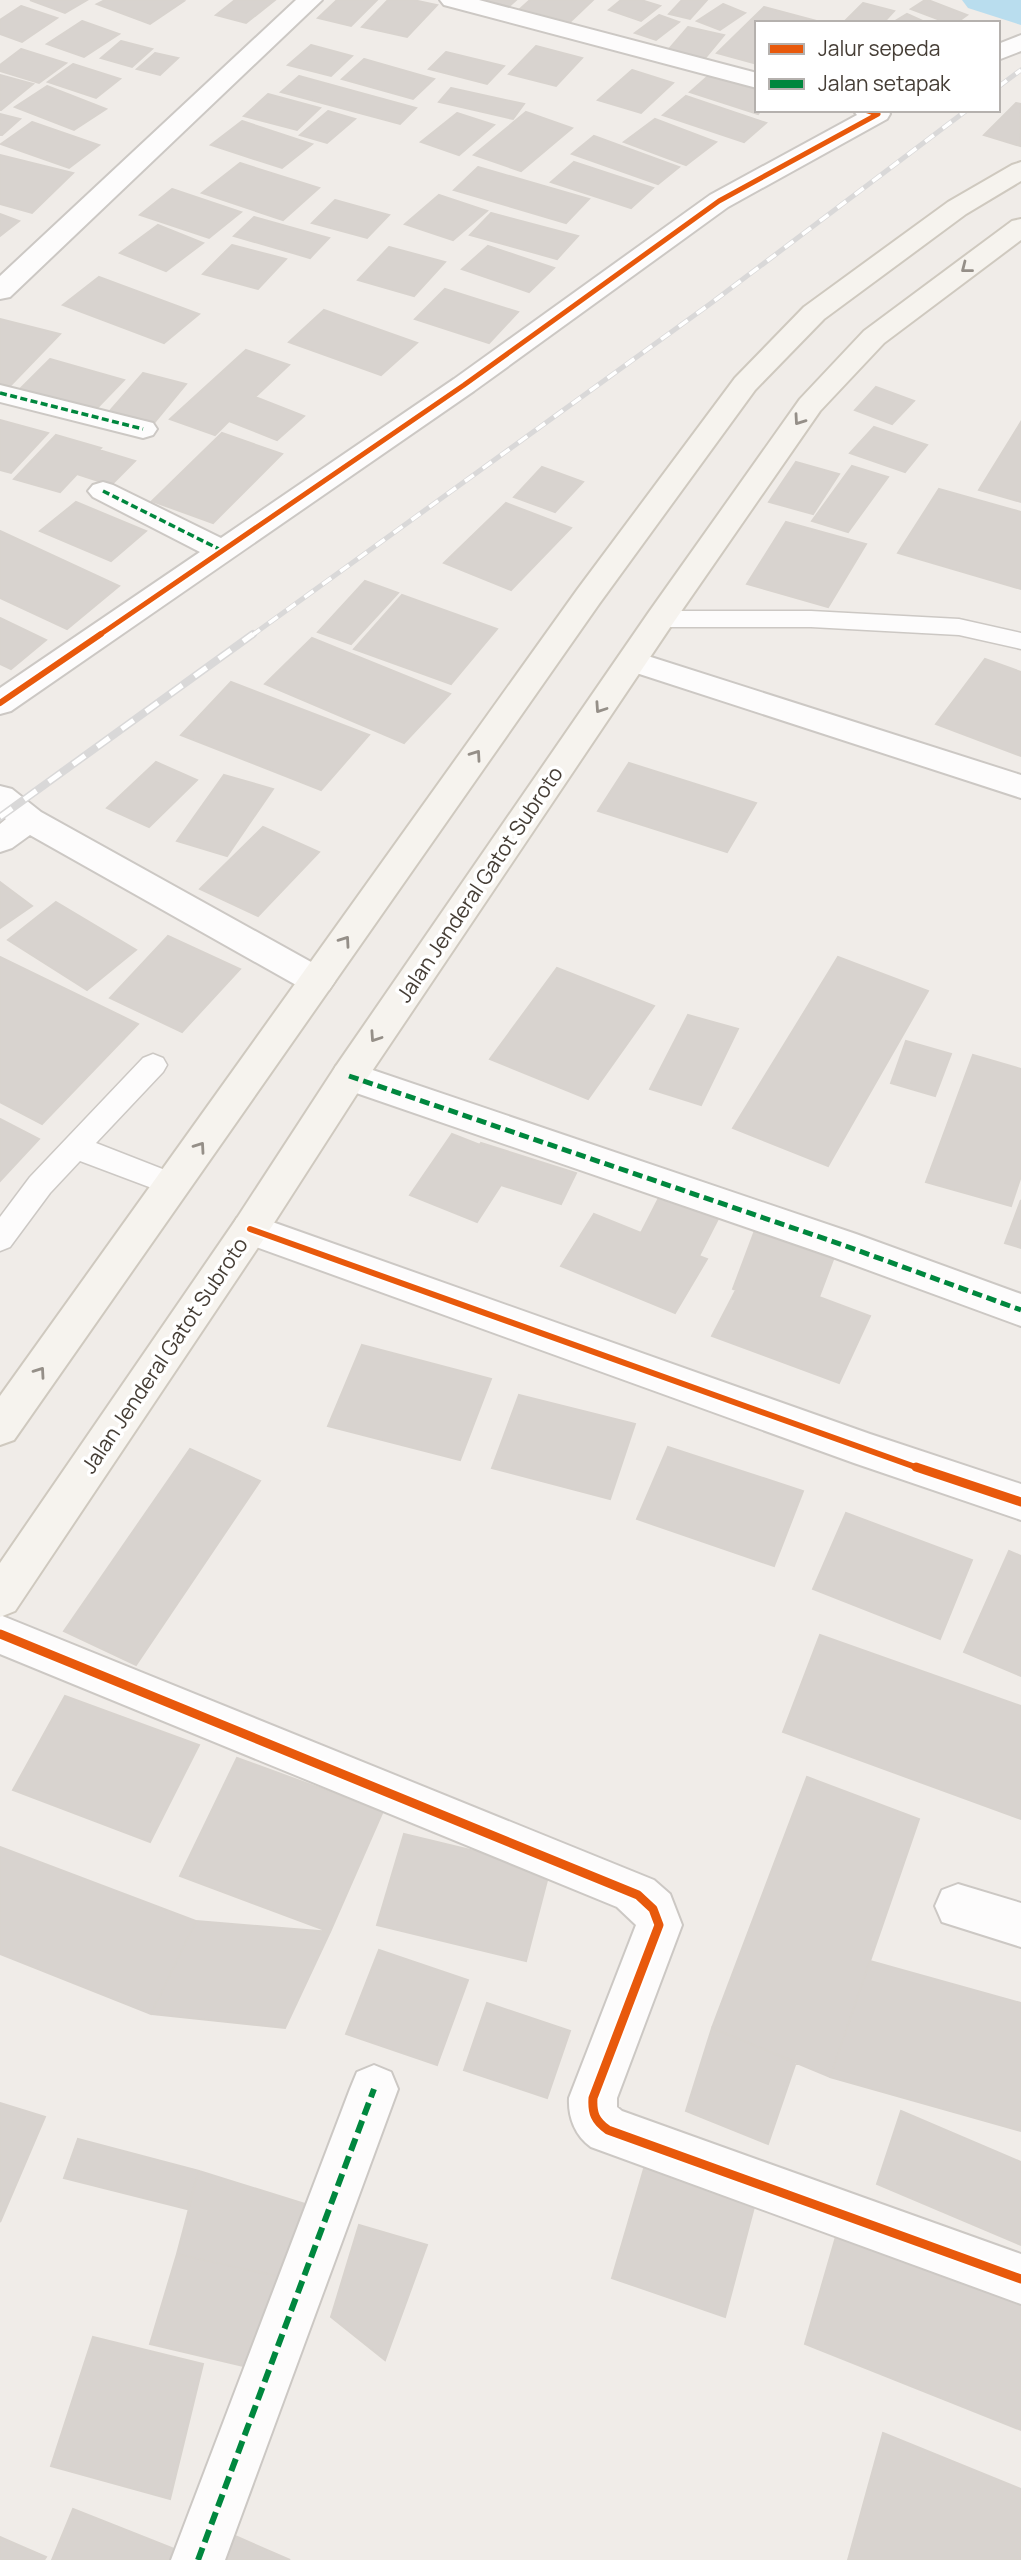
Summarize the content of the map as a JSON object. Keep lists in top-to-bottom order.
{
  "streets": {
    "main road": ["Jalan Jenderal Gatot Subroto"]
  },
  "legend": ["Jalur sepeda", "Jalan setapak"]
}
